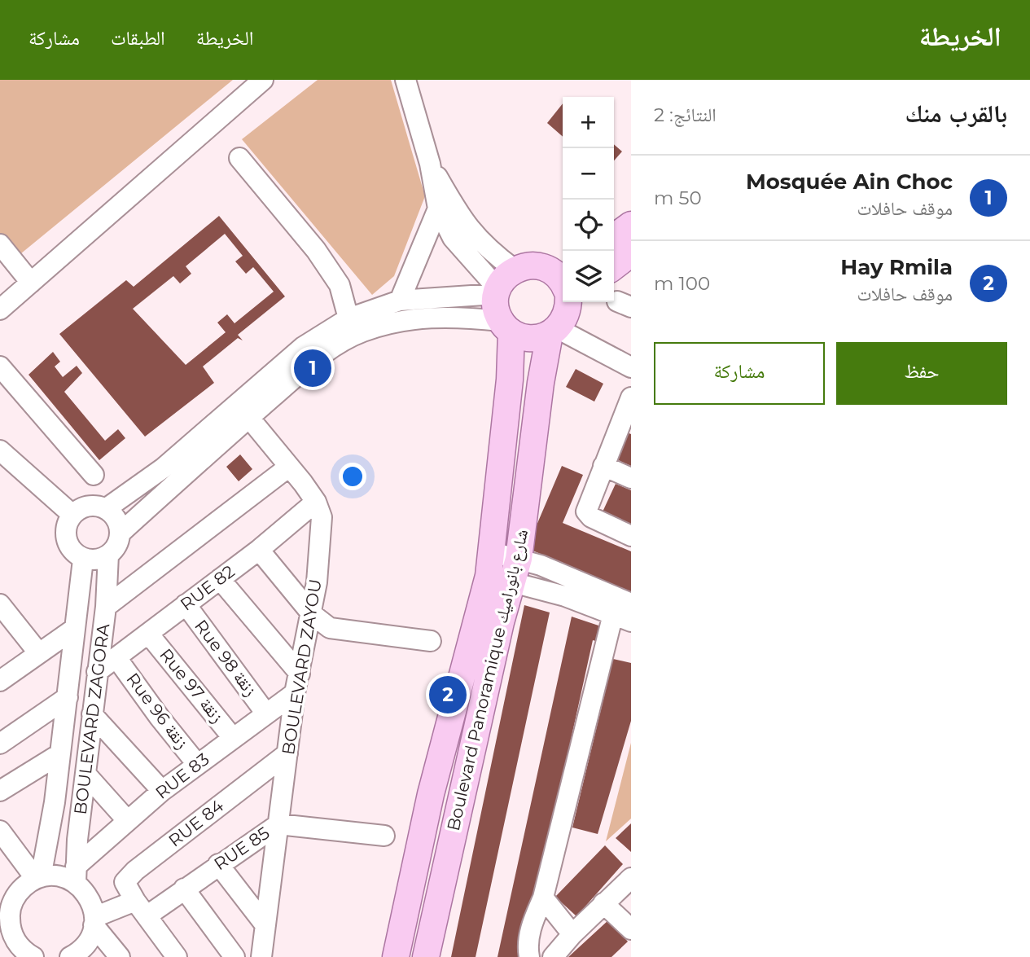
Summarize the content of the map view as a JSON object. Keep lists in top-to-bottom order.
{
  "streets": {
    "main road": ["Boulevard Panoramique شارع بانوراميك"],
    "street": [
      "RUE 82",
      "Rue 98 زنقة",
      "BOULEVARD ZAYOU",
      "Rue 97 زنقة",
      "Rue 96 زنقة",
      "BOULEVARD ZAGORA",
      "RUE 83",
      "RUE 84",
      "RUE 85"
    ]
  },
  "crossings": [
    ["RUE 82", "Rue 98 زنقة"],
    ["RUE 82", "BOULEVARD ZAYOU"],
    ["RUE 82", "Rue 97 زنقة"],
    ["RUE 82", "Rue 96 زنقة"],
    ["RUE 82", "BOULEVARD ZAGORA"],
    ["Rue 98 زنقة", "RUE 83"],
    ["BOULEVARD ZAYOU", "RUE 83"],
    ["BOULEVARD ZAYOU", "RUE 84"],
    ["BOULEVARD ZAYOU", "RUE 85"],
    ["Rue 97 زنقة", "RUE 83"],
    ["Rue 96 زنقة", "RUE 83"],
    ["BOULEVARD ZAGORA", "RUE 83"],
    ["RUE 84", "RUE 85"]
  ],
  "page": {
    "header": "الخريطة",
    "nav": ["الخريطة", "الطبقات", "مشاركة"],
    "heading": ["بالقرب منك", "النتائج: 2"],
    "map_buttons": ["+", "−"],
    "list": [
      {
        "mark": "1",
        "name": "Mosquée Ain Choc",
        "note": "موقف حافلات",
        "value": "50 m"
      },
      {
        "mark": "2",
        "name": "Hay Rmila",
        "note": "موقف حافلات",
        "value": "100 m"
      }
    ],
    "buttons": ["حفظ", "مشاركة"],
    "pins": ["1", "2"]
  }
}
